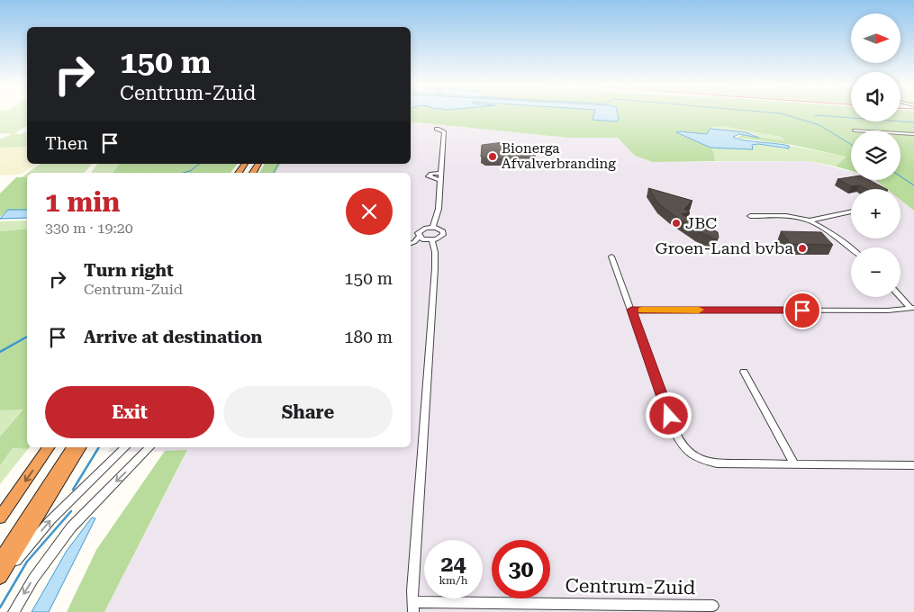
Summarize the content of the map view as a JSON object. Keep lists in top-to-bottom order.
{
  "streets": {
    "street": ["Centrum-Zuid"]
  },
  "places": ["Bionerga Afvalverbranding", "JBC", "Groen-Land bvba"],
  "north": "right",
  "page": {
    "map_buttons": ["+", "−"],
    "turn": ["150 m", "Centrum-Zuid"],
    "then": "Then",
    "heading": ["1 min", "330 m · 19:20"],
    "list": [
      {
        "name": "Turn right",
        "note": "Centrum-Zuid",
        "value": "150 m"
      },
      {
        "name": "Arrive at destination",
        "value": "180 m"
      }
    ],
    "buttons": ["Exit", "Share"],
    "speed": "24 km/h",
    "limit": "30"
  }
}
